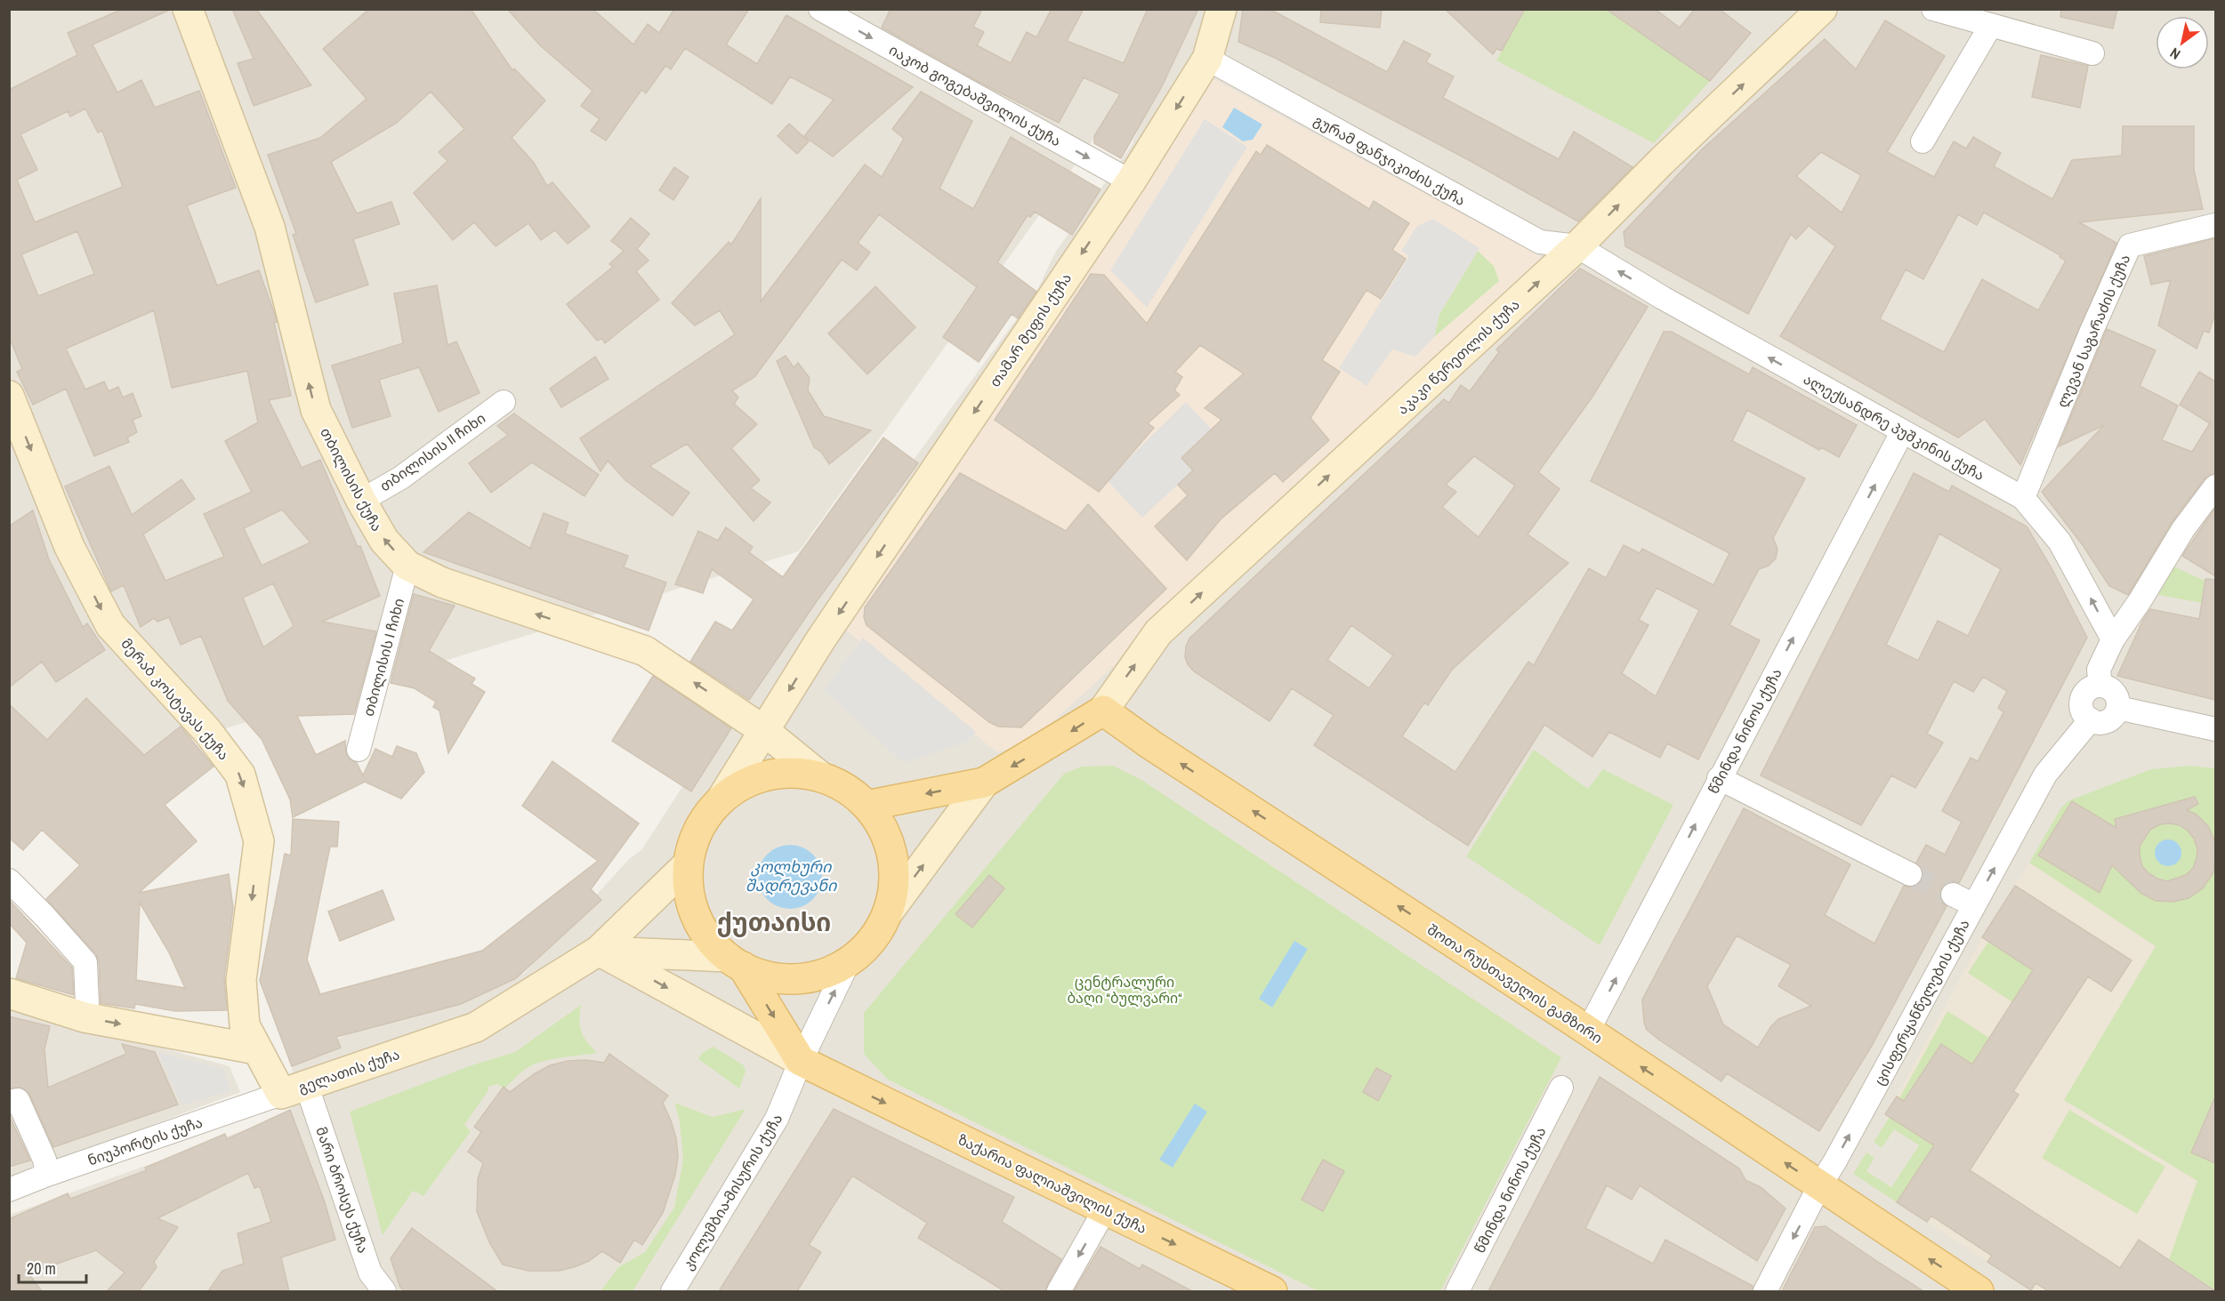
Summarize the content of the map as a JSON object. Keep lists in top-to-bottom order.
{
  "streets": {
    "main road": [
      "თამარ მეფის ქუჩა",
      "აკაკი წერეთლის ქუჩა",
      "თბილისის ქუჩა",
      "მერაბ კოსტავას ქუჩა",
      "შოთა რუსთაველის გამზირი",
      "გელათის ქუჩა",
      "ზაქარია ფალიაშვილის ქუჩა"
    ],
    "street": [
      "იაკობ გოგებაშვილის ქუჩა",
      "გურამ ფანჯიკიძის ქუჩა",
      "ლევან საგარაძის ქუჩა",
      "ალექსანდრე პუშკინის ქუჩა",
      "თბილისის II ჩიხი",
      "თბილისის I ჩიხი",
      "წმინდა ნინოს ქუჩა",
      "ცისფერყანწელების ქუჩა",
      "ნიუპორტის ქუჩა",
      "მარი ბროსეს ქუჩა",
      "კოლუმბია-მისურის ქუჩა"
    ]
  },
  "crossings": [
    ["იაკობ გოგებაშვილის ქუჩა", "თამარ მეფის ქუჩა"],
    ["გურამ ფანჯიკიძის ქუჩა", "თამარ მეფის ქუჩა"],
    ["გურამ ფანჯიკიძის ქუჩა", "აკაკი წერეთლის ქუჩა"],
    ["გურამ ფანჯიკიძის ქუჩა", "ალექსანდრე პუშკინის ქუჩა"],
    ["თამარ მეფის ქუჩა", "თბილისის ქუჩა"],
    ["ლევან საგარაძის ქუჩა", "ალექსანდრე პუშკინის ქუჩა"],
    ["აკაკი წერეთლის ქუჩა", "ალექსანდრე პუშკინის ქუჩა"],
    ["აკაკი წერეთლის ქუჩა", "შოთა რუსთაველის გამზირი"],
    ["ალექსანდრე პუშკინის ქუჩა", "წმინდა ნინოს ქუჩა"],
    ["თბილისის II ჩიხი", "თბილისის ქუჩა"],
    ["თბილისის ქუჩა", "თბილისის I ჩიხი"],
    ["მერაბ კოსტავას ქუჩა", "გელათის ქუჩა"],
    ["წმინდა ნინოს ქუჩა", "შოთა რუსთაველის გამზირი"],
    ["შოთა რუსთაველის გამზირი", "ცისფერყანწელების ქუჩა"],
    ["გელათის ქუჩა", "ნიუპორტის ქუჩა"],
    ["გელათის ქუჩა", "მარი ბროსეს ქუჩა"],
    ["ნიუპორტის ქუჩა", "მარი ბროსეს ქუჩა"],
    ["ზაქარია ფალიაშვილის ქუჩა", "კოლუმბია-მისურის ქუჩა"]
  ],
  "one_way": [
    "იაკობ გოგებაშვილის ქუჩა",
    "თამარ მეფის ქუჩა",
    "აკაკი წერეთლის ქუჩა",
    "ალექსანდრე პუშკინის ქუჩა",
    "თბილისის ქუჩა",
    "მერაბ კოსტავას ქუჩა",
    "წმინდა ნინოს ქუჩა",
    "შოთა რუსთაველის გამზირი",
    "ზაქარია ფალიაშვილის ქუჩა"
  ],
  "districts": ["ქუთაისი"],
  "water": ["კოლხური შადრევანი"],
  "parks": ["ცენტრალური ბაღი “ბულვარი“"],
  "scale_bar": "20 m",
  "north": "bottom left"
}
